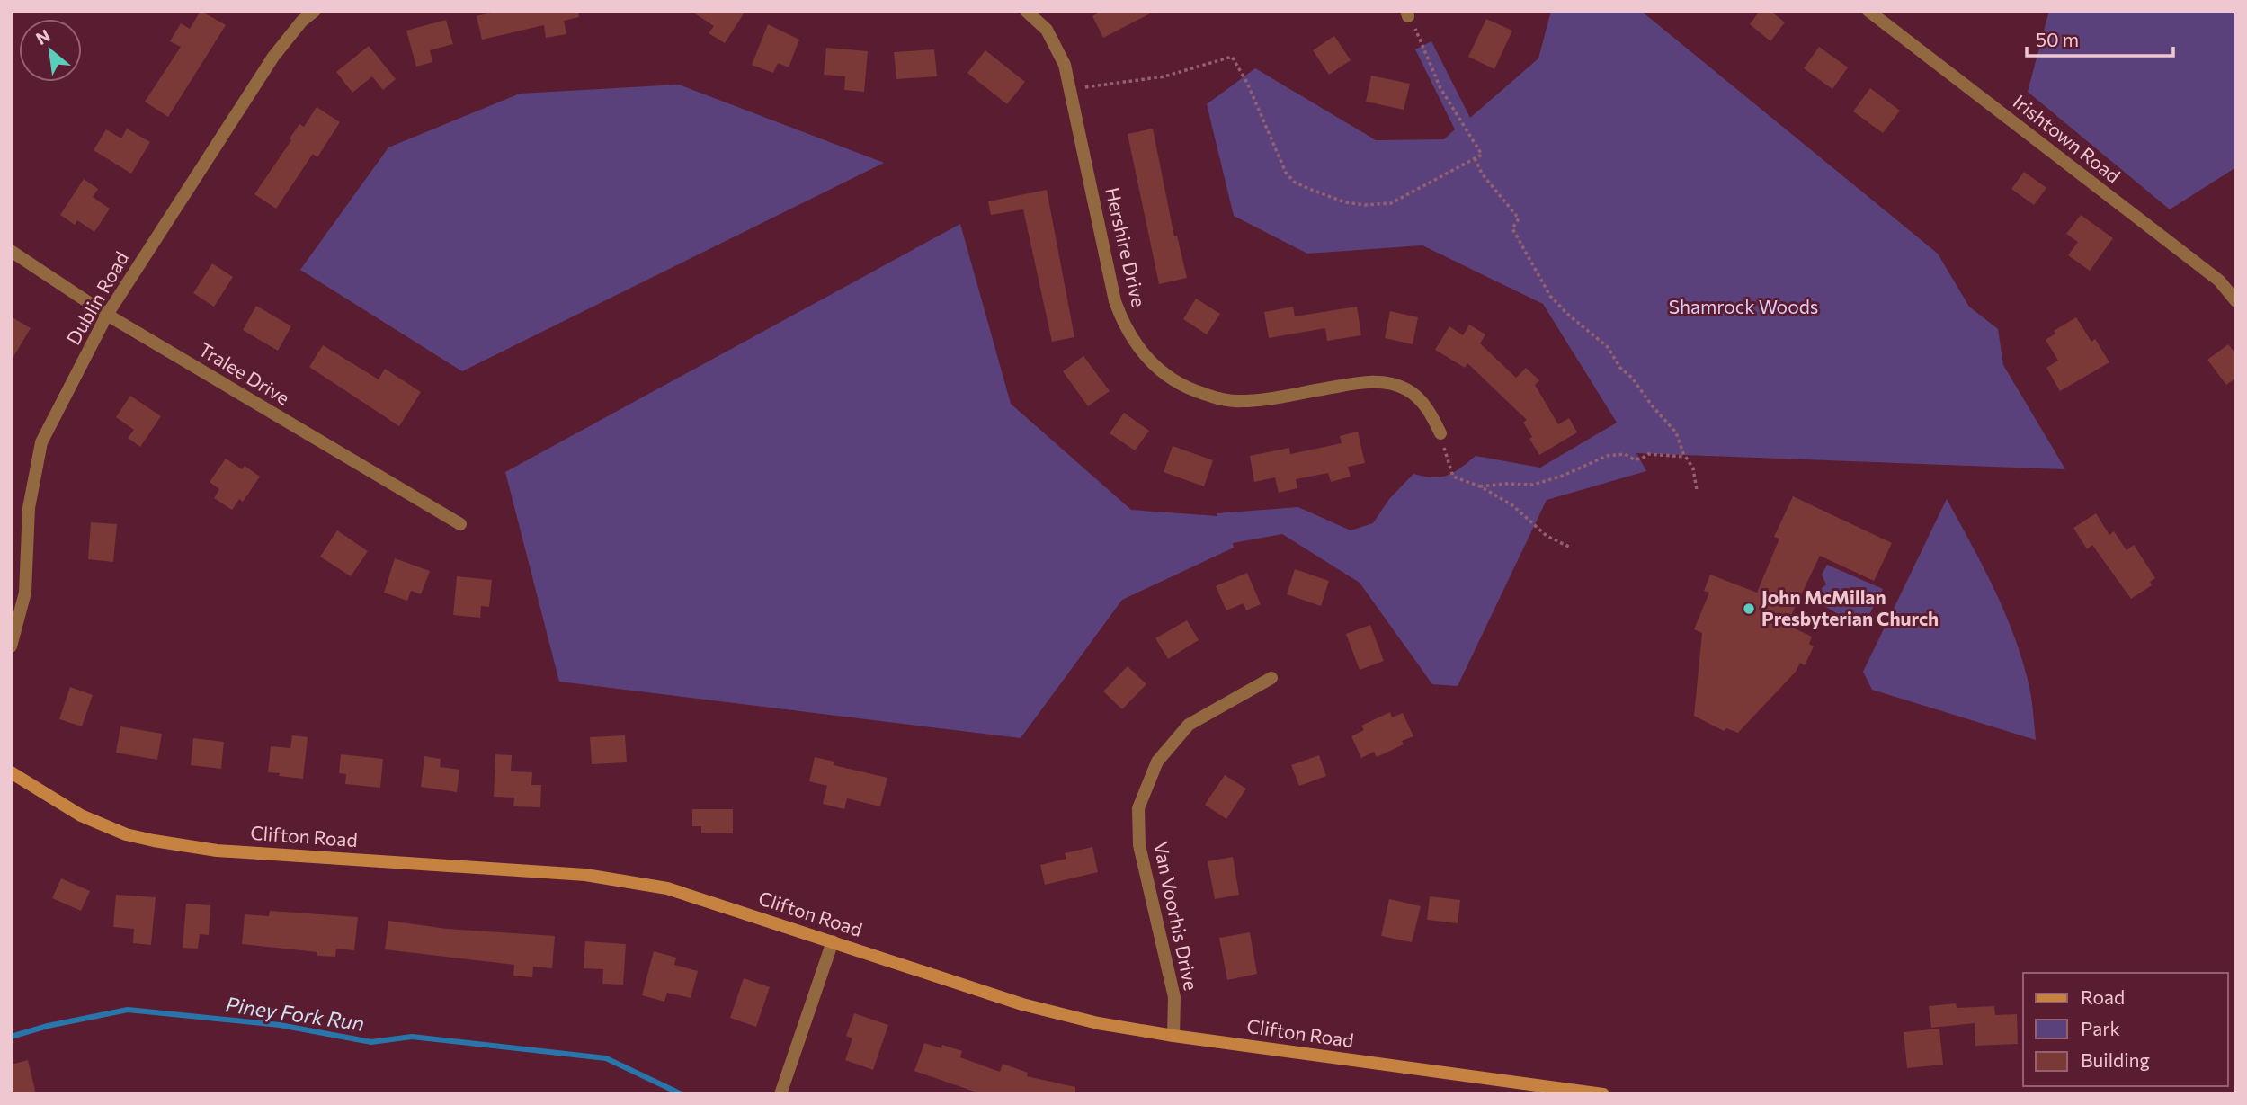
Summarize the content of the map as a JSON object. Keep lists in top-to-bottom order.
{
  "streets": {
    "main road": ["Clifton Road"],
    "street": [
      "Irishtown Road",
      "Hershire Drive",
      "Dublin Road",
      "Tralee Drive",
      "Van Voorhis Drive"
    ]
  },
  "crossings": [
    ["Dublin Road", "Tralee Drive"],
    ["Clifton Road", "Van Voorhis Drive"]
  ],
  "water": ["Piney Fork Run"],
  "parks": ["Shamrock Woods"],
  "places": ["John McMillan Presbyterian Church"],
  "legend": ["Road", "Park", "Building"],
  "scale_bar": "50 m",
  "north": "top left"
}
